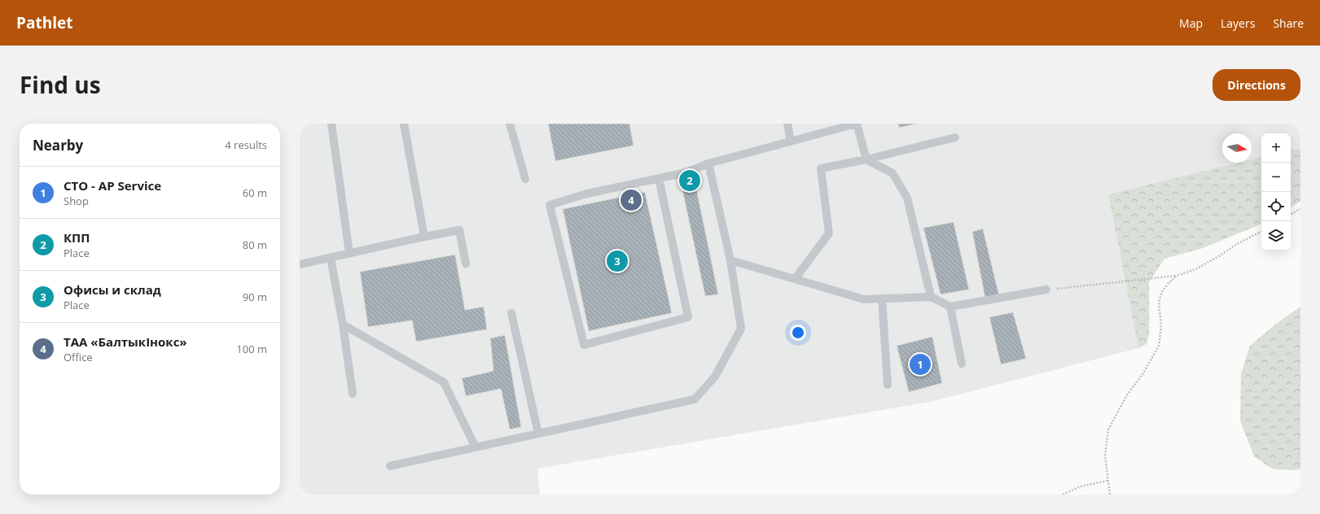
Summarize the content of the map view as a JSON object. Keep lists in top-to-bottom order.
{
  "north": "right",
  "page": {
    "header": "Pathlet",
    "nav": ["Map", "Layers", "Share"],
    "title": "Find us",
    "buttons": "Directions",
    "heading": ["Nearby", "4 results"],
    "map_buttons": ["+", "−"],
    "list": [
      {
        "mark": "1",
        "name": "СТО - AP Service",
        "note": "Shop",
        "value": "60 m"
      },
      {
        "mark": "2",
        "name": "КПП",
        "note": "Place",
        "value": "80 m"
      },
      {
        "mark": "3",
        "name": "Офисы и склад",
        "note": "Place",
        "value": "90 m"
      },
      {
        "mark": "4",
        "name": "ТАА «БалтыкІнокс»",
        "note": "Office",
        "value": "100 m"
      }
    ],
    "pins": [
      "2",
      "4",
      "3",
      "1"
    ]
  }
}
